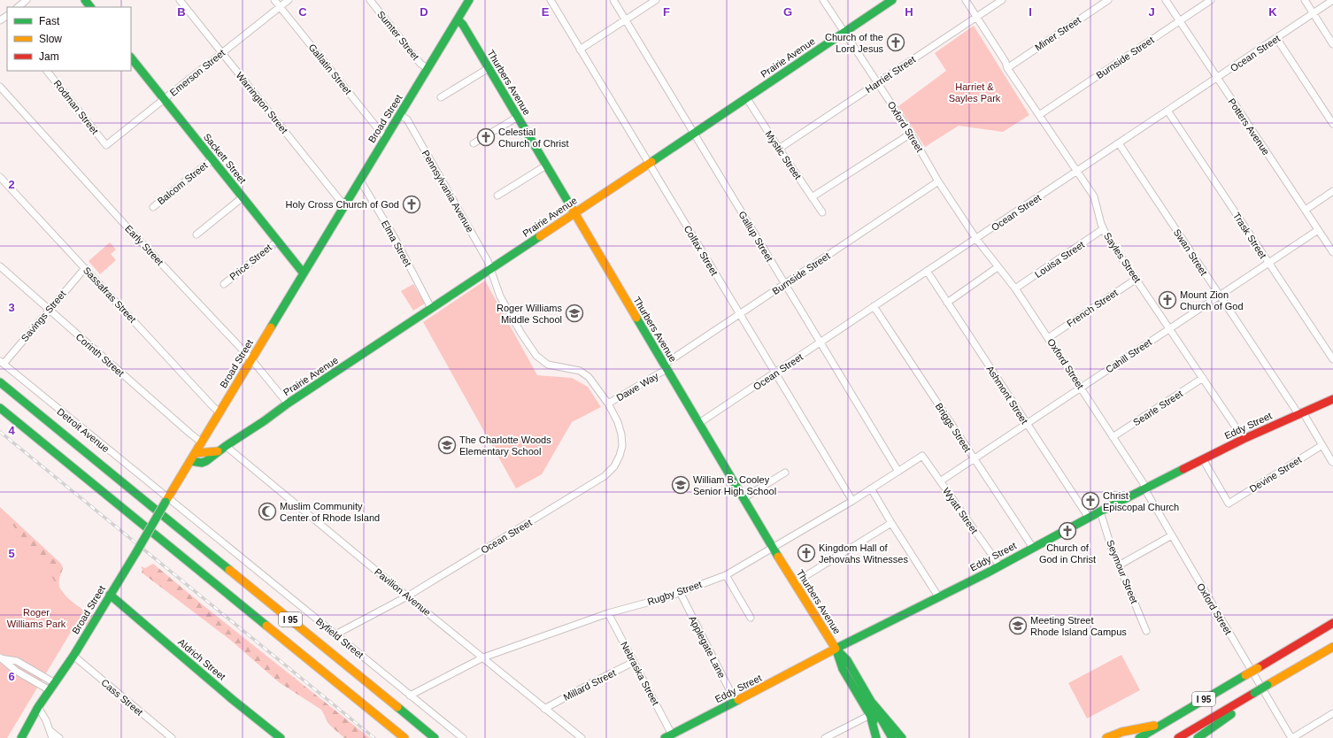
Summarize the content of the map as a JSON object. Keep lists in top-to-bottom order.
{
  "streets": {
    "main road": [
      "Prairie Avenue",
      "Thurbers Avenue",
      "Broad Street",
      "Sackett Street",
      "Eddy Street",
      "I 95",
      "Aldrich Street"
    ],
    "street": [
      "Miner Street",
      "Sumter Street",
      "Ocean Street",
      "Burnside Street",
      "Gallatin Street",
      "Emerson Street",
      "Harriet Street",
      "Warrington Street",
      "Rodman Street",
      "Oxford Street",
      "Potters Avenue",
      "Mystic Street",
      "Balcom Street",
      "Pennsylvania Avenue",
      "Trask Street",
      "Gallup Street",
      "Elma Street",
      "Early Street",
      "Colfax Street",
      "Swan Street",
      "Sayles Street",
      "Louisa Street",
      "Price Street",
      "Sassafras Street",
      "French Street",
      "Savings Street",
      "Corinth Street",
      "Cahill Street",
      "Dawe Way",
      "Ashmont Street",
      "Searle Street",
      "Briggs Street",
      "Detroit Avenue",
      "Devine Street",
      "Wyatt Street",
      "Seymour Street",
      "Pavilion Avenue",
      "Rugby Street",
      "Byfield Street",
      "Applegate Lane",
      "Nebraska Street",
      "Millard Street",
      "Cass Street"
    ]
  },
  "crossings": [
    ["Miner Street", "Sayles Street"],
    ["Sumter Street", "Broad Street"],
    ["Ocean Street", "Thurbers Avenue"],
    ["Ocean Street", "Oxford Street"],
    ["Ocean Street", "Potters Avenue"],
    ["Ocean Street", "Pennsylvania Avenue"],
    ["Ocean Street", "Trask Street"],
    ["Ocean Street", "Gallup Street"],
    ["Ocean Street", "Colfax Street"],
    ["Ocean Street", "Swan Street"],
    ["Ocean Street", "Sayles Street"],
    ["Ocean Street", "Dawe Way"],
    ["Ocean Street", "Ashmont Street"],
    ["Ocean Street", "Briggs Street"],
    ["Ocean Street", "Pavilion Avenue"],
    ["Ocean Street", "Byfield Street"],
    ["Prairie Avenue", "Thurbers Avenue"],
    ["Prairie Avenue", "Broad Street"],
    ["Prairie Avenue", "Oxford Street"],
    ["Prairie Avenue", "Mystic Street"],
    ["Prairie Avenue", "Pennsylvania Avenue"],
    ["Prairie Avenue", "Gallup Street"],
    ["Prairie Avenue", "Elma Street"],
    ["Prairie Avenue", "Early Street"],
    ["Prairie Avenue", "Colfax Street"],
    ["Prairie Avenue", "Pavilion Avenue"],
    ["Burnside Street", "Thurbers Avenue"],
    ["Burnside Street", "Oxford Street"],
    ["Burnside Street", "Potters Avenue"],
    ["Burnside Street", "Gallup Street"],
    ["Burnside Street", "Colfax Street"],
    ["Burnside Street", "Sayles Street"],
    ["Burnside Street", "Dawe Way"],
    ["Gallatin Street", "Emerson Street"],
    ["Gallatin Street", "Broad Street"],
    ["Emerson Street", "Warrington Street"],
    ["Emerson Street", "Rodman Street"],
    ["Emerson Street", "Sackett Street"],
    ["Harriet Street", "Oxford Street"],
    ["Harriet Street", "Mystic Street"],
    ["Harriet Street", "Sayles Street"],
    ["Thurbers Avenue", "Broad Street"],
    ["Thurbers Avenue", "Dawe Way"],
    ["Thurbers Avenue", "Eddy Street"],
    ["Thurbers Avenue", "Rugby Street"],
    ["Warrington Street", "Broad Street"],
    ["Broad Street", "Sackett Street"],
    ["Broad Street", "Pennsylvania Avenue"],
    ["Broad Street", "Elma Street"],
    ["Broad Street", "Early Street"],
    ["Broad Street", "Sassafras Street"],
    ["Broad Street", "Corinth Street"],
    ["Broad Street", "Detroit Avenue"],
    ["Broad Street", "Byfield Street"],
    ["Broad Street", "Aldrich Street"],
    ["Broad Street", "Cass Street"],
    ["Oxford Street", "Louisa Street"],
    ["Oxford Street", "French Street"],
    ["Oxford Street", "Cahill Street"],
    ["Oxford Street", "Searle Street"],
    ["Oxford Street", "Eddy Street"],
    ["Potters Avenue", "Cahill Street"],
    ["Sackett Street", "Balcom Street"],
    ["Sackett Street", "Price Street"],
    ["Pennsylvania Avenue", "Dawe Way"],
    ["Trask Street", "Cahill Street"],
    ["Gallup Street", "Rugby Street"],
    ["Colfax Street", "Rugby Street"],
    ["Swan Street", "Cahill Street"],
    ["Swan Street", "Eddy Street"],
    ["Swan Street", "Devine Street"],
    ["Sayles Street", "Louisa Street"],
    ["Sayles Street", "French Street"],
    ["Sayles Street", "Cahill Street"],
    ["Sayles Street", "Searle Street"],
    ["Sayles Street", "Eddy Street"],
    ["Sassafras Street", "Savings Street"],
    ["Savings Street", "Corinth Street"],
    ["Savings Street", "Detroit Avenue"],
    ["Cahill Street", "Ashmont Street"],
    ["Cahill Street", "Briggs Street"],
    ["Cahill Street", "Wyatt Street"],
    ["Ashmont Street", "Eddy Street"],
    ["Eddy Street", "Briggs Street"],
    ["Eddy Street", "Devine Street"],
    ["Eddy Street", "Wyatt Street"],
    ["Eddy Street", "Seymour Street"],
    ["Eddy Street", "Applegate Lane"],
    ["Eddy Street", "Nebraska Street"],
    ["Detroit Avenue", "Byfield Street"],
    ["Wyatt Street", "Rugby Street"],
    ["Pavilion Avenue", "Rugby Street"],
    ["Pavilion Avenue", "Millard Street"],
    ["Rugby Street", "Byfield Street"],
    ["Rugby Street", "Applegate Lane"],
    ["Rugby Street", "Nebraska Street"],
    ["Nebraska Street", "Millard Street"]
  ],
  "parks": ["Harriet & Sayles Park", "Roger Williams Park"],
  "places": {
    "church": [
      "Church of the Lord Jesus",
      "Celestial Church of Christ",
      "Holy Cross Church of God",
      "Mount Zion Church of God",
      "Christ Episcopal Church",
      "Church of God in Christ",
      "Kingdom Hall of Jehovahs Witnesses"
    ],
    "school or university": [
      "Roger Williams Middle School",
      "The Charlotte Woods Elementary School",
      "William B. Cooley Senior High School",
      "Meeting Street Rhode Island Campus"
    ],
    "mosque": ["Muslim Community Center of Rhode Island"]
  },
  "legend": ["Fast", "Slow", "Jam"],
  "grid": {
    "columns": [
      "B",
      "C",
      "D",
      "E",
      "F",
      "G",
      "H",
      "I",
      "J",
      "K"
    ],
    "rows": [
      "2",
      "3",
      "4",
      "5",
      "6"
    ]
  }
}
